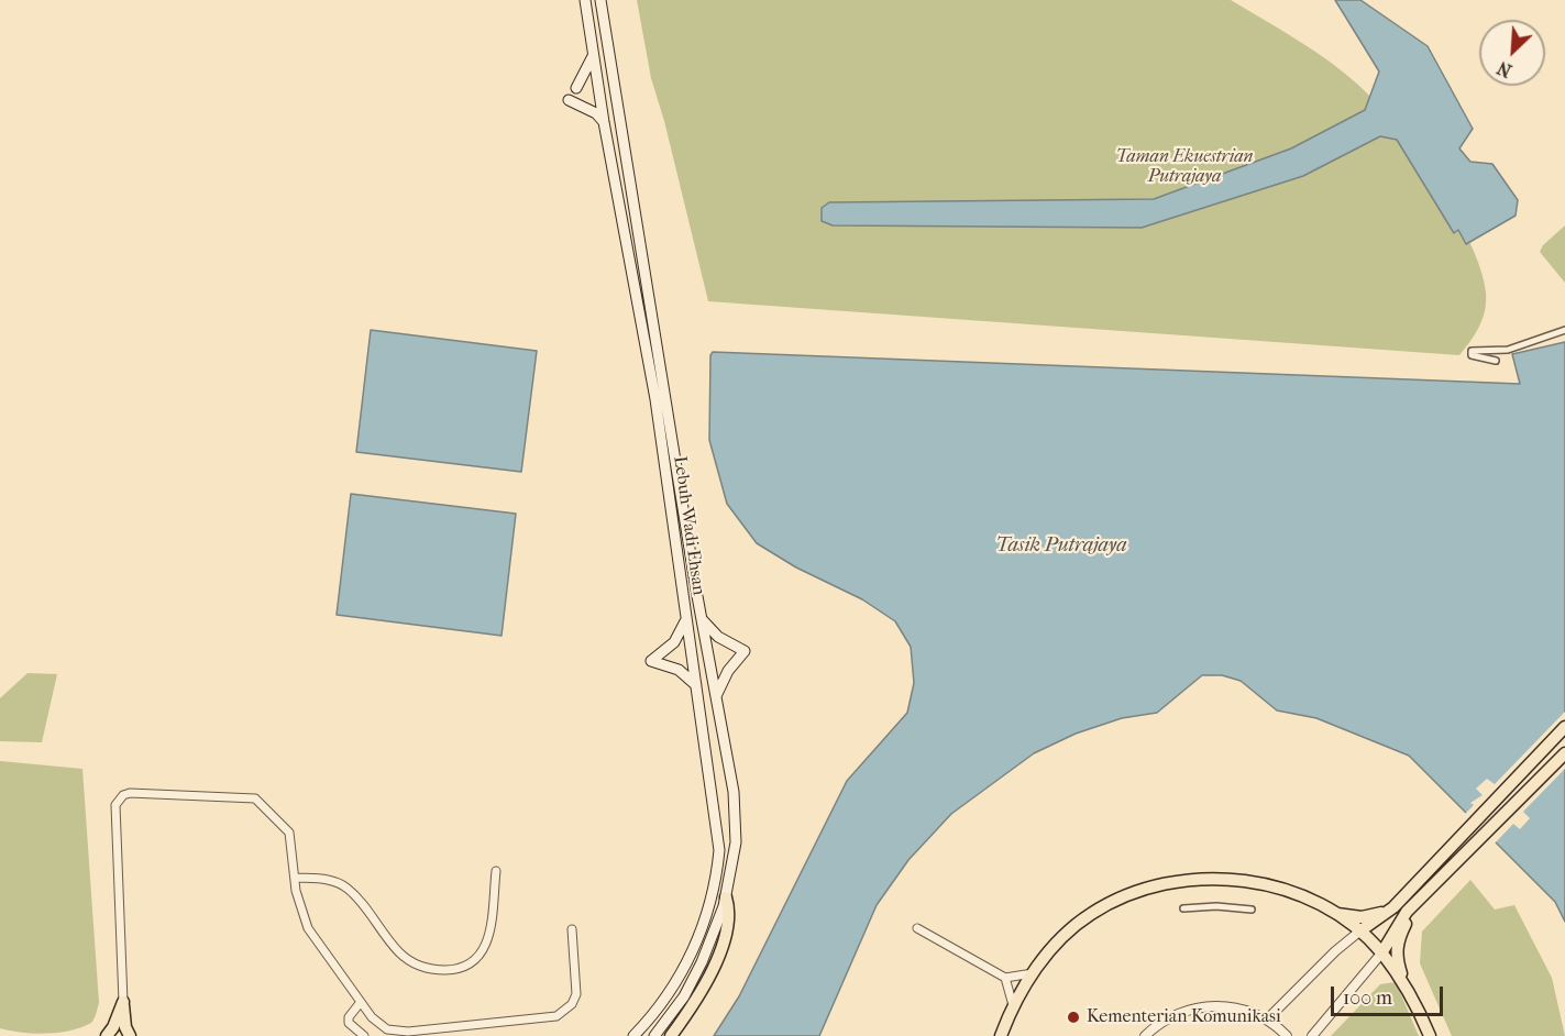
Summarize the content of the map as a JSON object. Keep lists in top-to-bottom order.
{
  "streets": {
    "main road": ["Lebuh Wadi Ehsan"]
  },
  "water": ["Tasik Putrajaya"],
  "parks": ["Taman Ekuestrian Putrajaya"],
  "places": ["Kementerian Komunikasi"],
  "scale_bar": "100 m",
  "north": "bottom left"
}
